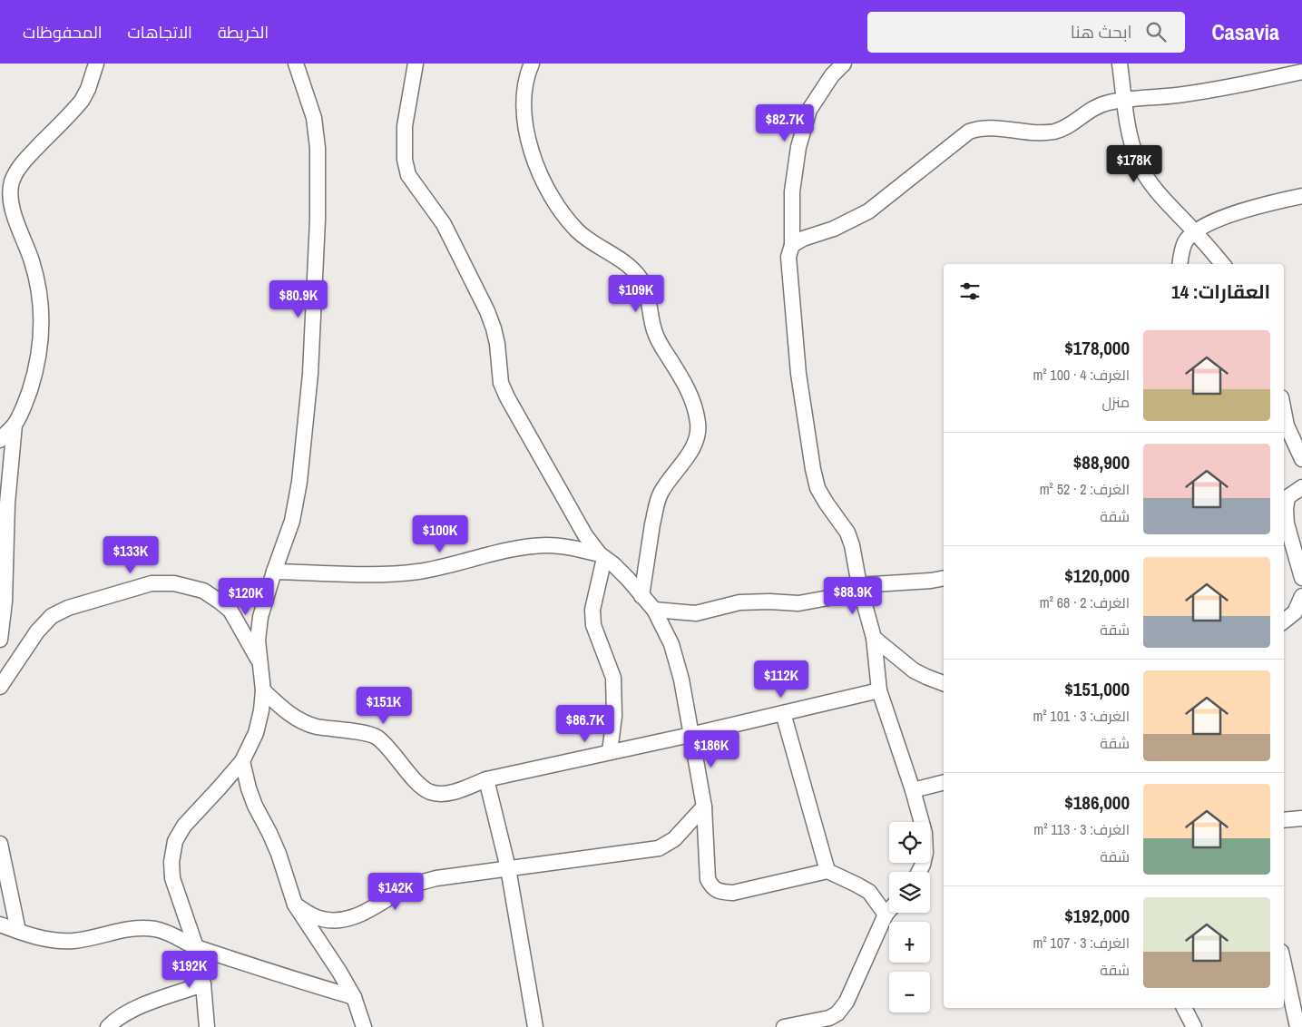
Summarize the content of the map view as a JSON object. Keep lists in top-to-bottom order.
{
  "page": {
    "header": "Casavia",
    "search": "ابحث هنا",
    "nav": ["الخريطة", "الاتجاهات", "المحفوظات"],
    "price": [
      "$82.7K",
      "$178K",
      "$109K",
      "$80.9K",
      "$100K",
      "$133K",
      "$88.9K",
      "$120K",
      "$112K",
      "$151K",
      "$86.7K",
      "$186K",
      "$142K",
      "$192K"
    ],
    "heading": "العقارات: 14",
    "list": [
      {
        "name": "$178,000",
        "note": "الغرف: 4 · 100 m² · منزل"
      },
      {
        "name": "$88,900",
        "note": "الغرف: 2 · 52 m² · شقة"
      },
      {
        "name": "$120,000",
        "note": "الغرف: 2 · 68 m² · شقة"
      },
      {
        "name": "$151,000",
        "note": "الغرف: 3 · 101 m² · شقة"
      },
      {
        "name": "$186,000",
        "note": "الغرف: 3 · 113 m² · شقة"
      },
      {
        "name": "$192,000",
        "note": "الغرف: 3 · 107 m² · شقة"
      }
    ],
    "map_buttons": ["+", "−"]
  }
}
